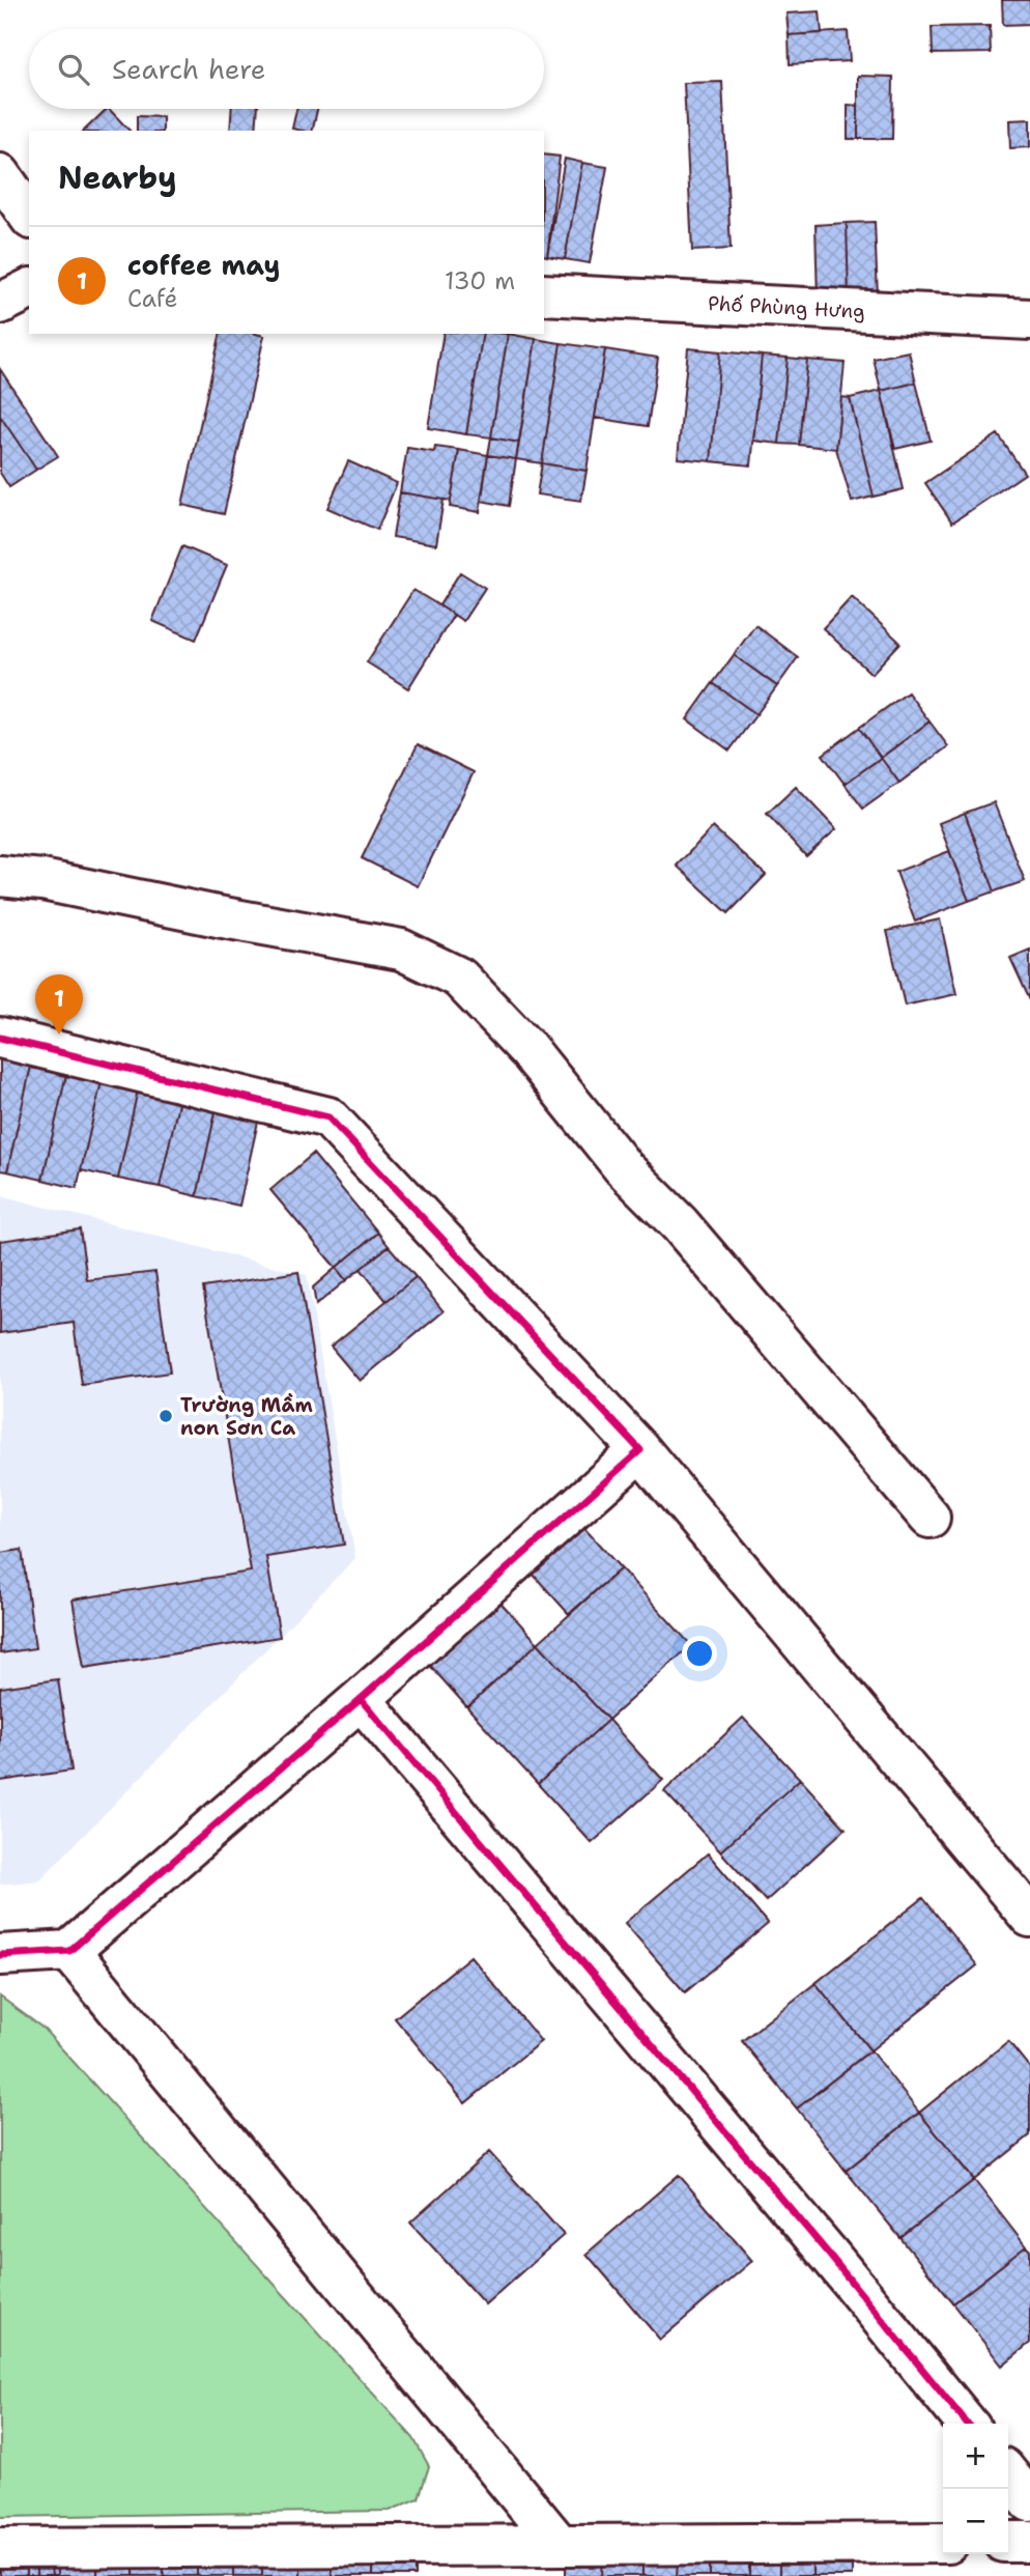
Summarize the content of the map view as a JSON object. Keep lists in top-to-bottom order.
{
  "streets": {
    "street": ["Phố Phùng Hưng"]
  },
  "places": ["Trường Mầm non Sơn Ca"],
  "page": {
    "search": "Search here",
    "heading": "Nearby",
    "list": [
      {
        "mark": "1",
        "name": "coffee may",
        "note": "Café",
        "value": "130 m"
      }
    ],
    "pins": "1",
    "map_buttons": ["+", "−"]
  }
}
